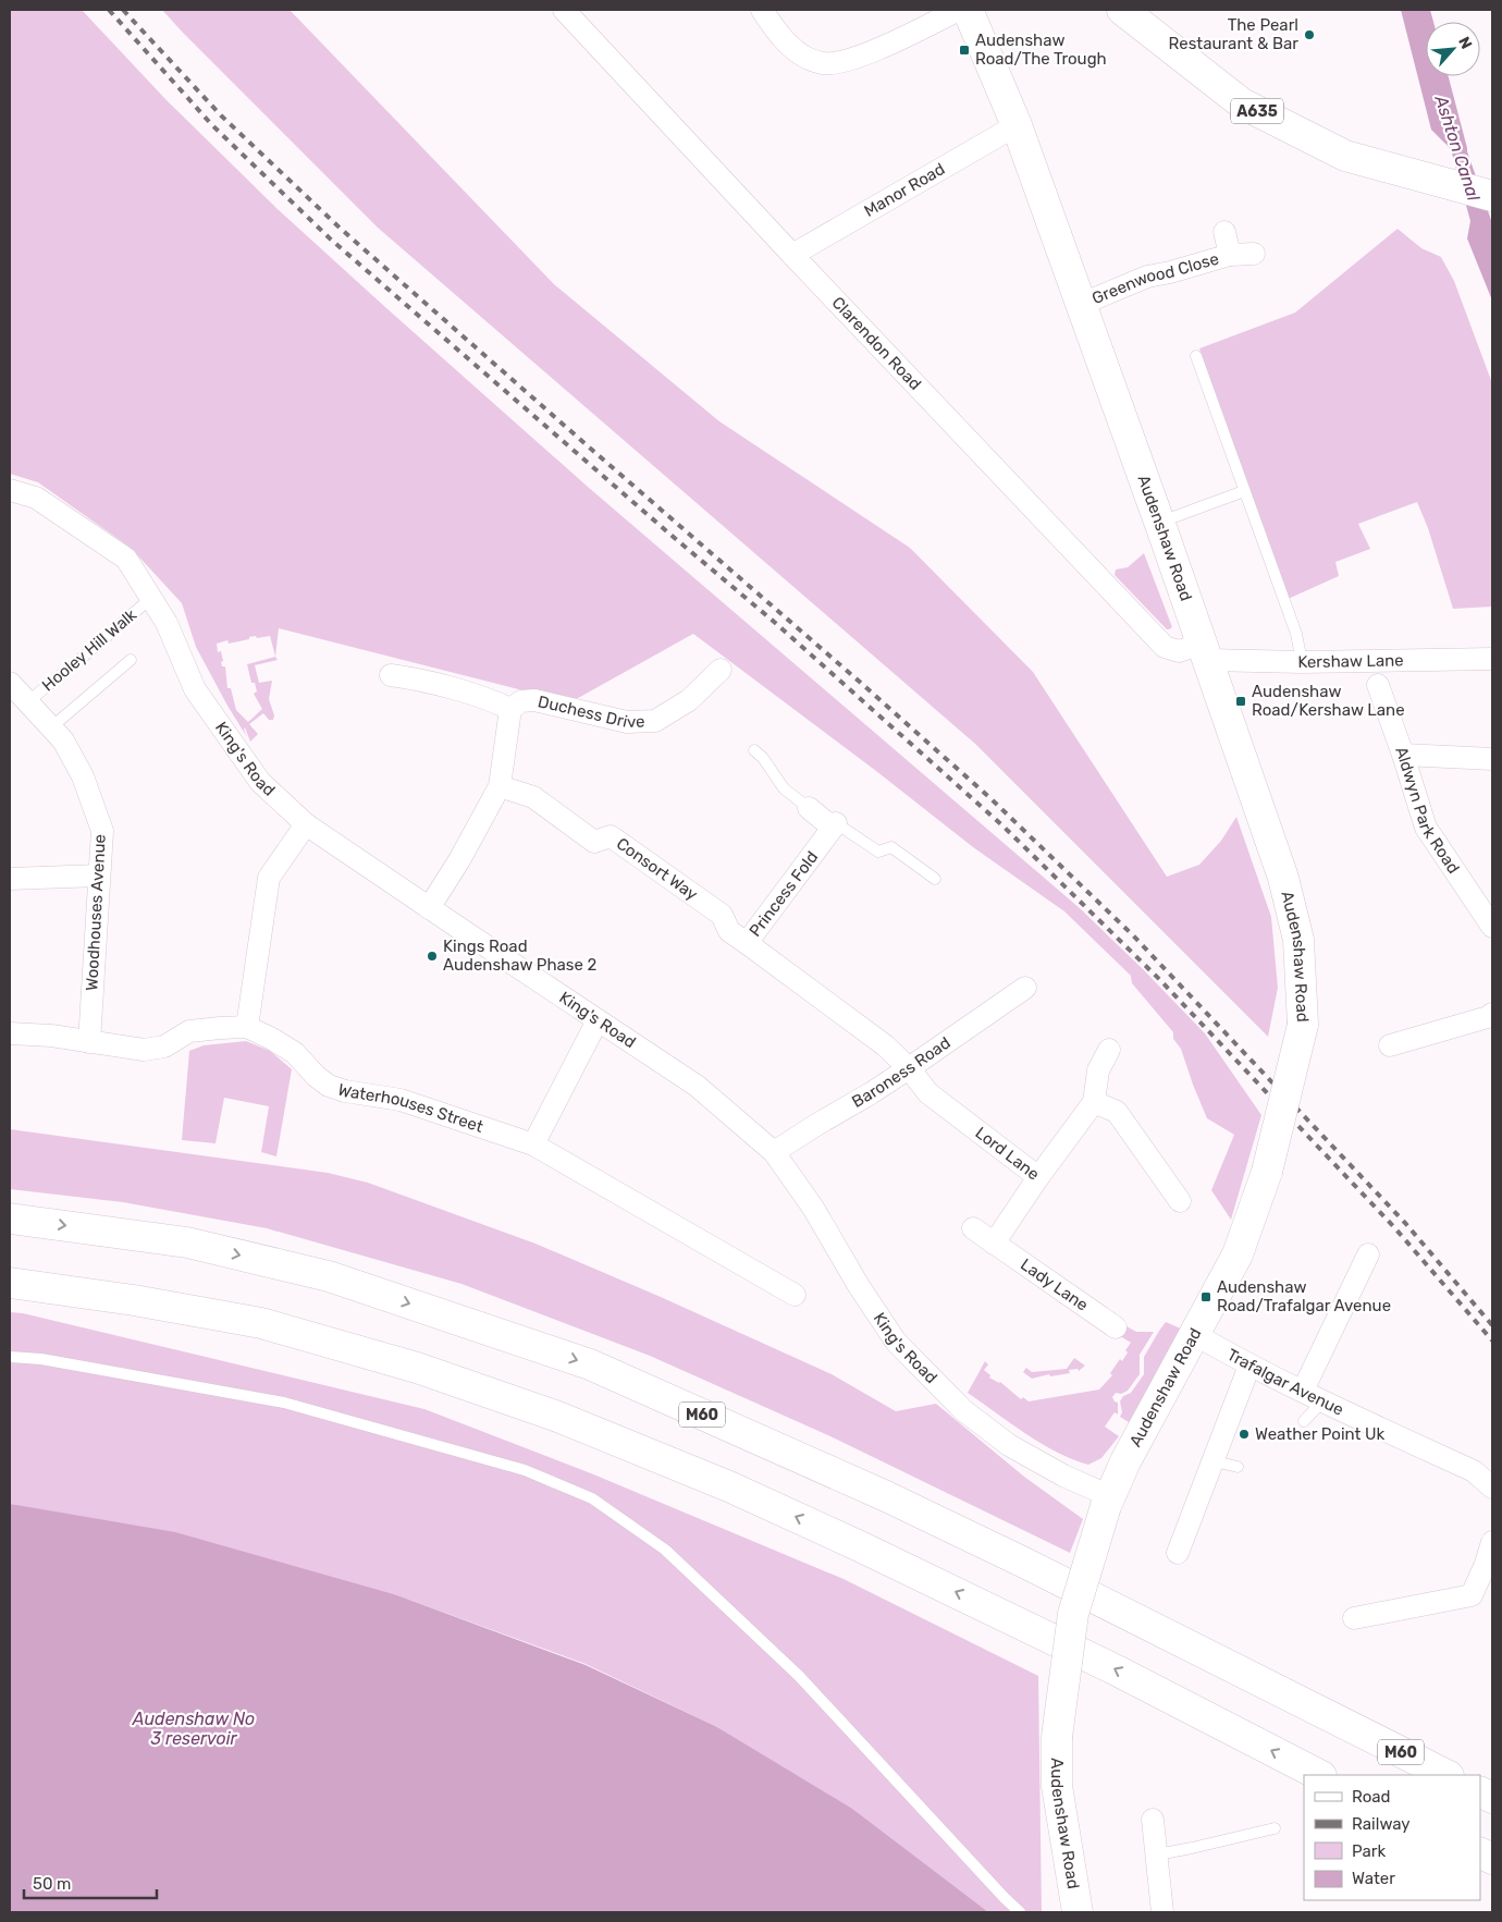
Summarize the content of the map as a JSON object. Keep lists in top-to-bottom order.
{
  "streets": {
    "main road": ["A635", "Audenshaw Road", "M60"],
    "street": [
      "Manor Road",
      "Greenwood Close",
      "Clarendon Road",
      "Kershaw Lane",
      "Duchess Drive",
      "King's Road",
      "Aldwyn Park Road",
      "Consort Way",
      "Princess Fold",
      "Woodhouses Avenue",
      "Baroness Road",
      "Waterhouses Street",
      "Lord Lane",
      "Lady Lane",
      "Trafalgar Avenue"
    ],
    "lane": ["Hooley Hill Walk"]
  },
  "crossings": [
    ["Manor Road", "Clarendon Road"],
    ["Manor Road", "Audenshaw Road"],
    ["Greenwood Close", "Audenshaw Road"],
    ["Clarendon Road", "Audenshaw Road"],
    ["Clarendon Road", "Kershaw Lane"],
    ["Audenshaw Road", "Kershaw Lane"],
    ["Audenshaw Road", "King's Road"],
    ["Audenshaw Road", "Trafalgar Avenue"],
    ["Hooley Hill Walk", "King's Road"],
    ["Hooley Hill Walk", "Woodhouses Avenue"],
    ["King's Road", "Baroness Road"],
    ["Consort Way", "Princess Fold"],
    ["Princess Fold", "Baroness Road"],
    ["Princess Fold", "Lord Lane"],
    ["Woodhouses Avenue", "Waterhouses Street"],
    ["Baroness Road", "Lord Lane"]
  ],
  "water": ["Ashton Canal", "Audenshaw No 3 reservoir"],
  "places": {
    "other": ["The Pearl Restaurant & Bar", "Kings Road Audenshaw Phase 2", "Weather Point Uk"],
    "transit": ["Audenshaw Road/The Trough", "Audenshaw Road/Kershaw Lane", "Audenshaw Road/Trafalgar Avenue"]
  },
  "legend": [
    "Road",
    "Railway",
    "Park",
    "Water"
  ],
  "scale_bar": "50 m",
  "north": "top right"
}
